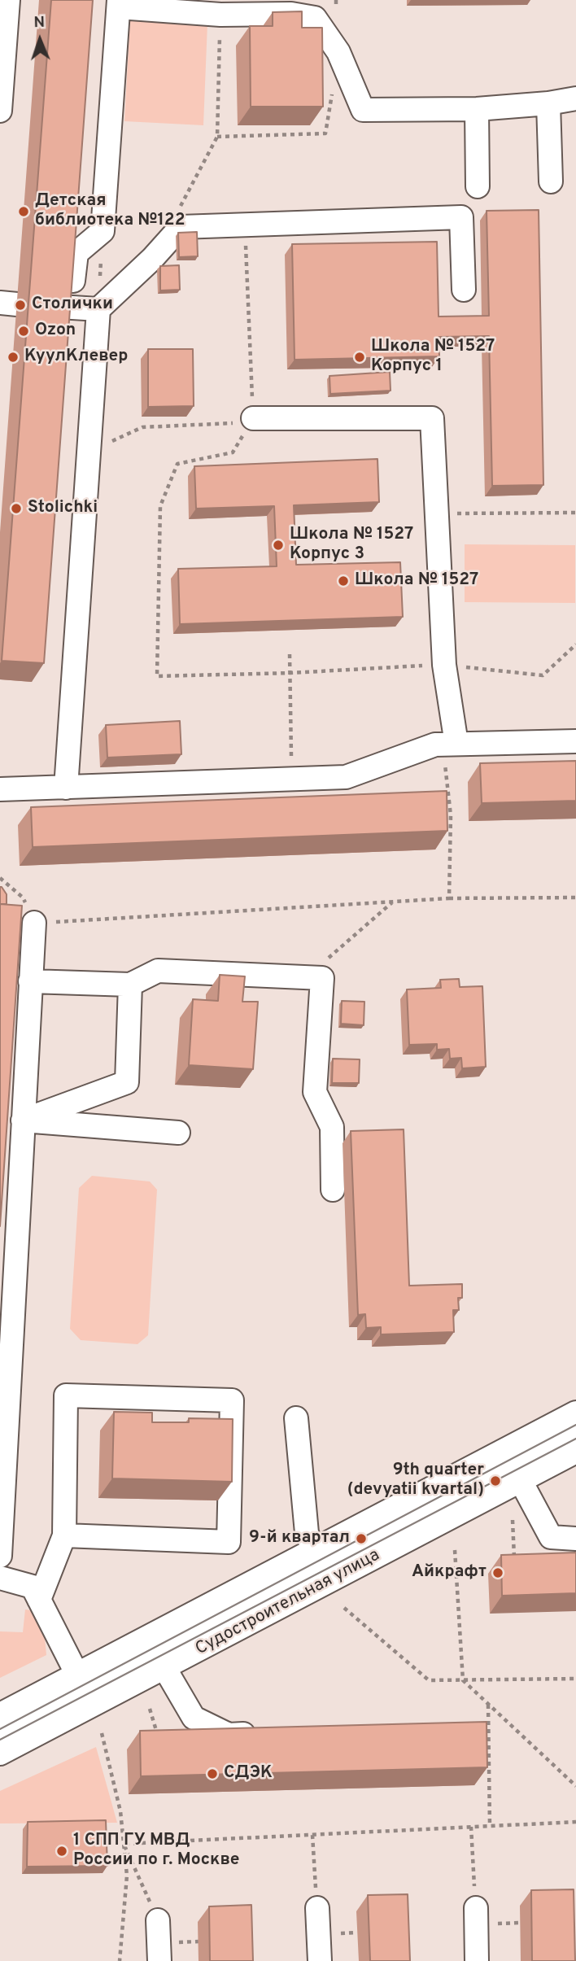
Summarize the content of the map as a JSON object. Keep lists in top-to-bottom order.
{
  "streets": {
    "street": ["Судостроительная улица"]
  },
  "places": [
    "Детская библиотека №122",
    "Столички",
    "Ozon",
    "КуулКлевер",
    "Школа № 1527 Корпус 1",
    "Stolichki",
    "Школа № 1527 Корпус 3",
    "Школа № 1527",
    "9th quarter (devyatii kvartal)",
    "9-й квартал",
    "Айкрафт",
    "СДЭК",
    "1 СПП ГУ МВД России по г. Москве"
  ],
  "north": "top"
}
